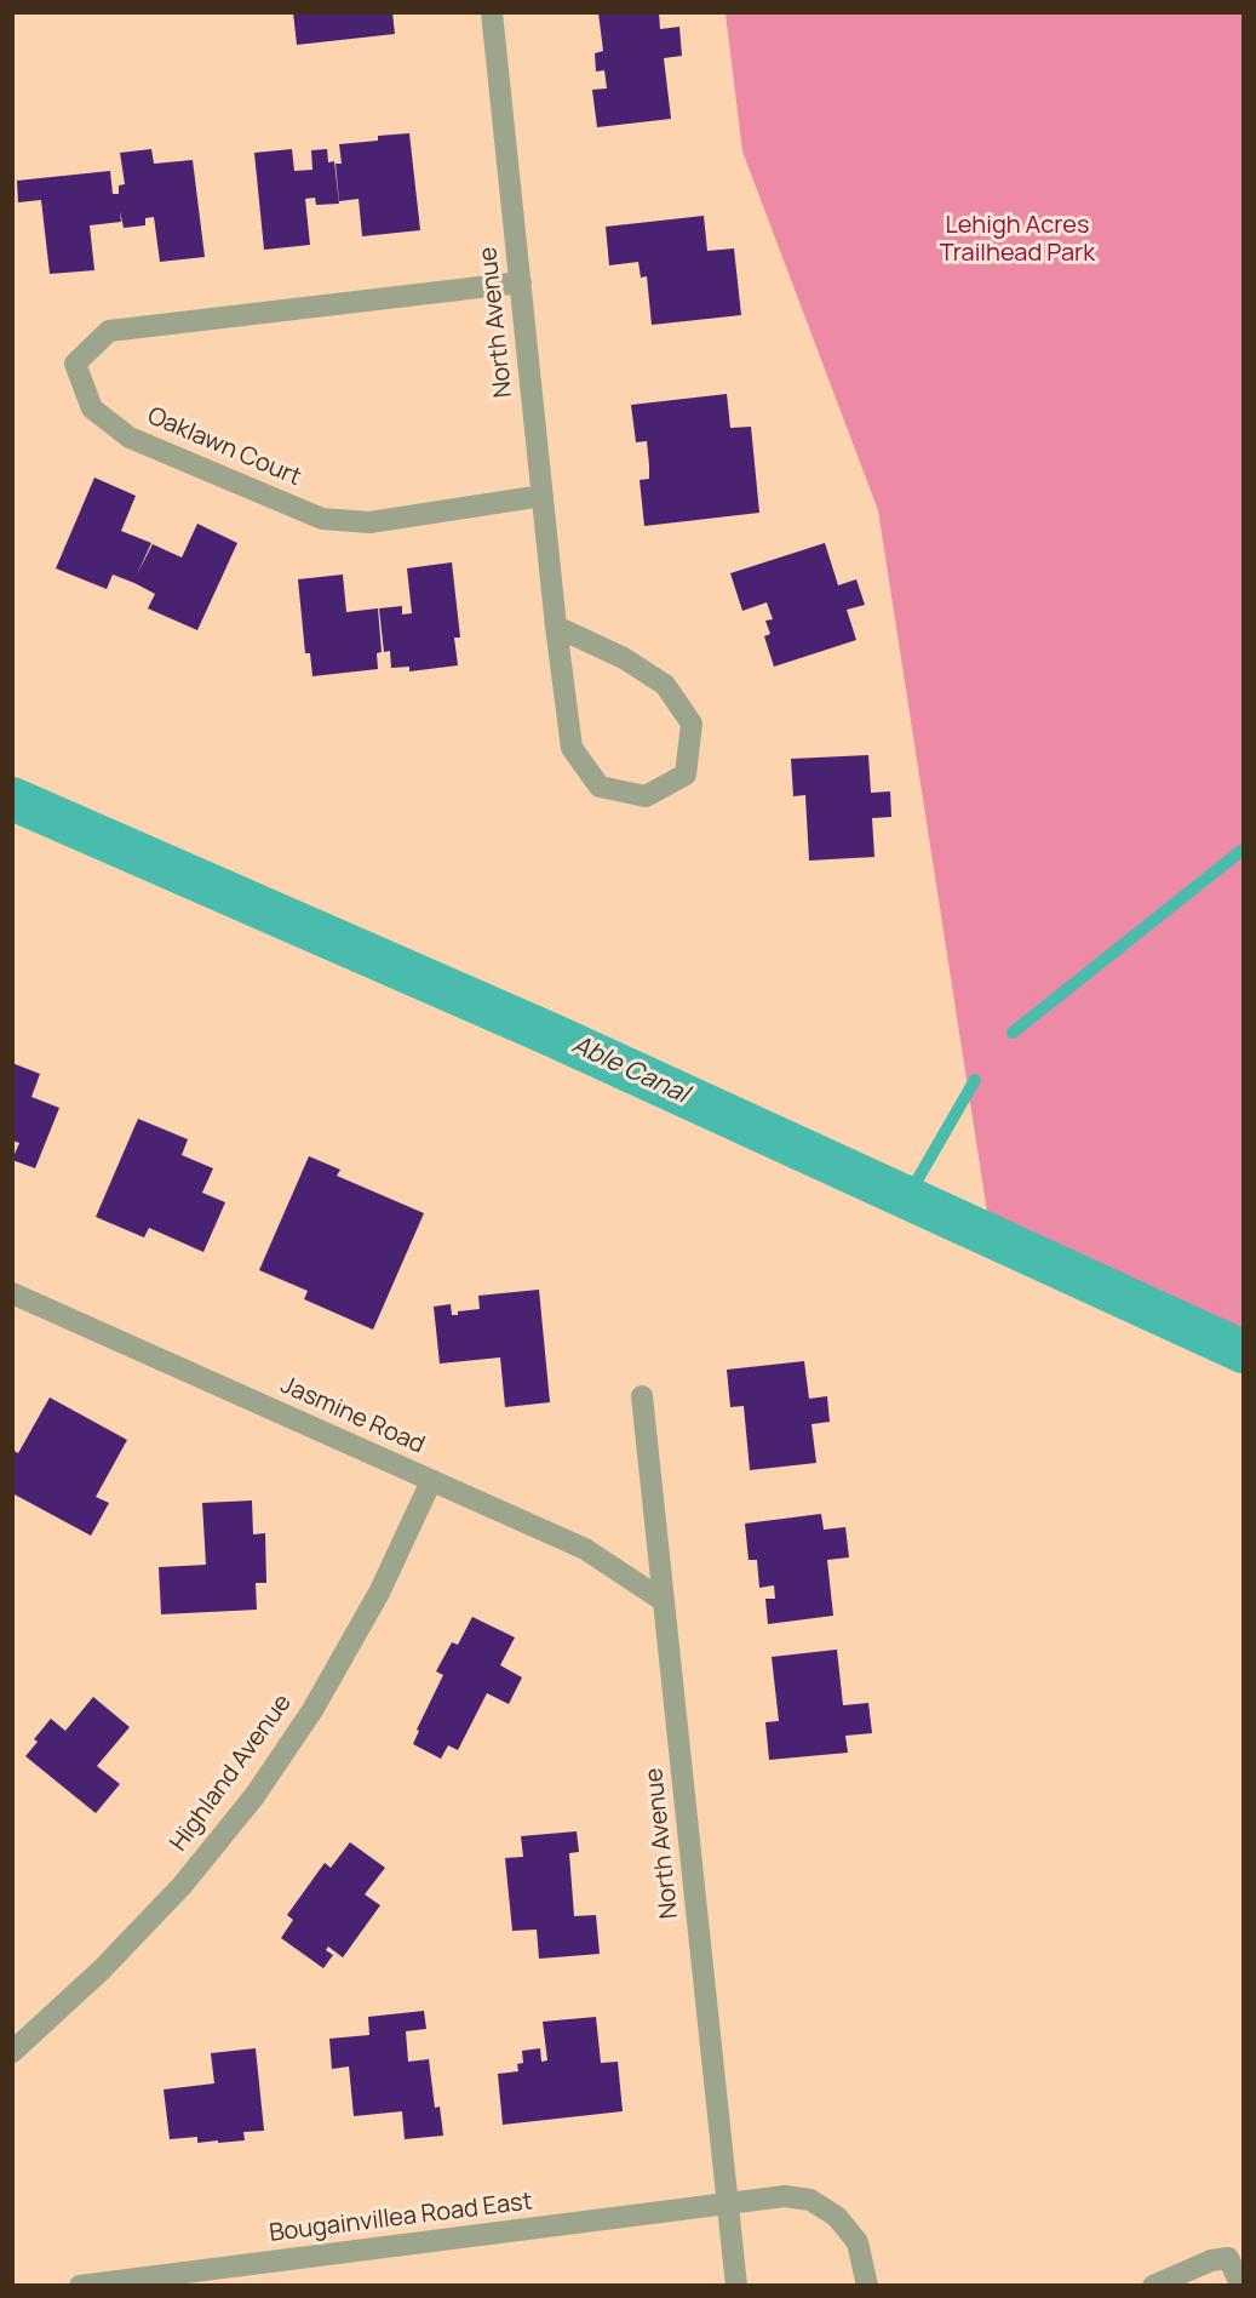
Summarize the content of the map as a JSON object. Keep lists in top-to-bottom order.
{
  "streets": {
    "street": [
      "North Avenue",
      "Oaklawn Court",
      "Jasmine Road",
      "Highland Avenue",
      "Bougainvillea Road East"
    ]
  },
  "crossings": [
    ["North Avenue", "Oaklawn Court"],
    ["North Avenue", "Jasmine Road"],
    ["North Avenue", "Bougainvillea Road East"],
    ["Jasmine Road", "Highland Avenue"]
  ],
  "water": ["Able Canal"],
  "parks": ["Lehigh Acres Trailhead Park"]
}
